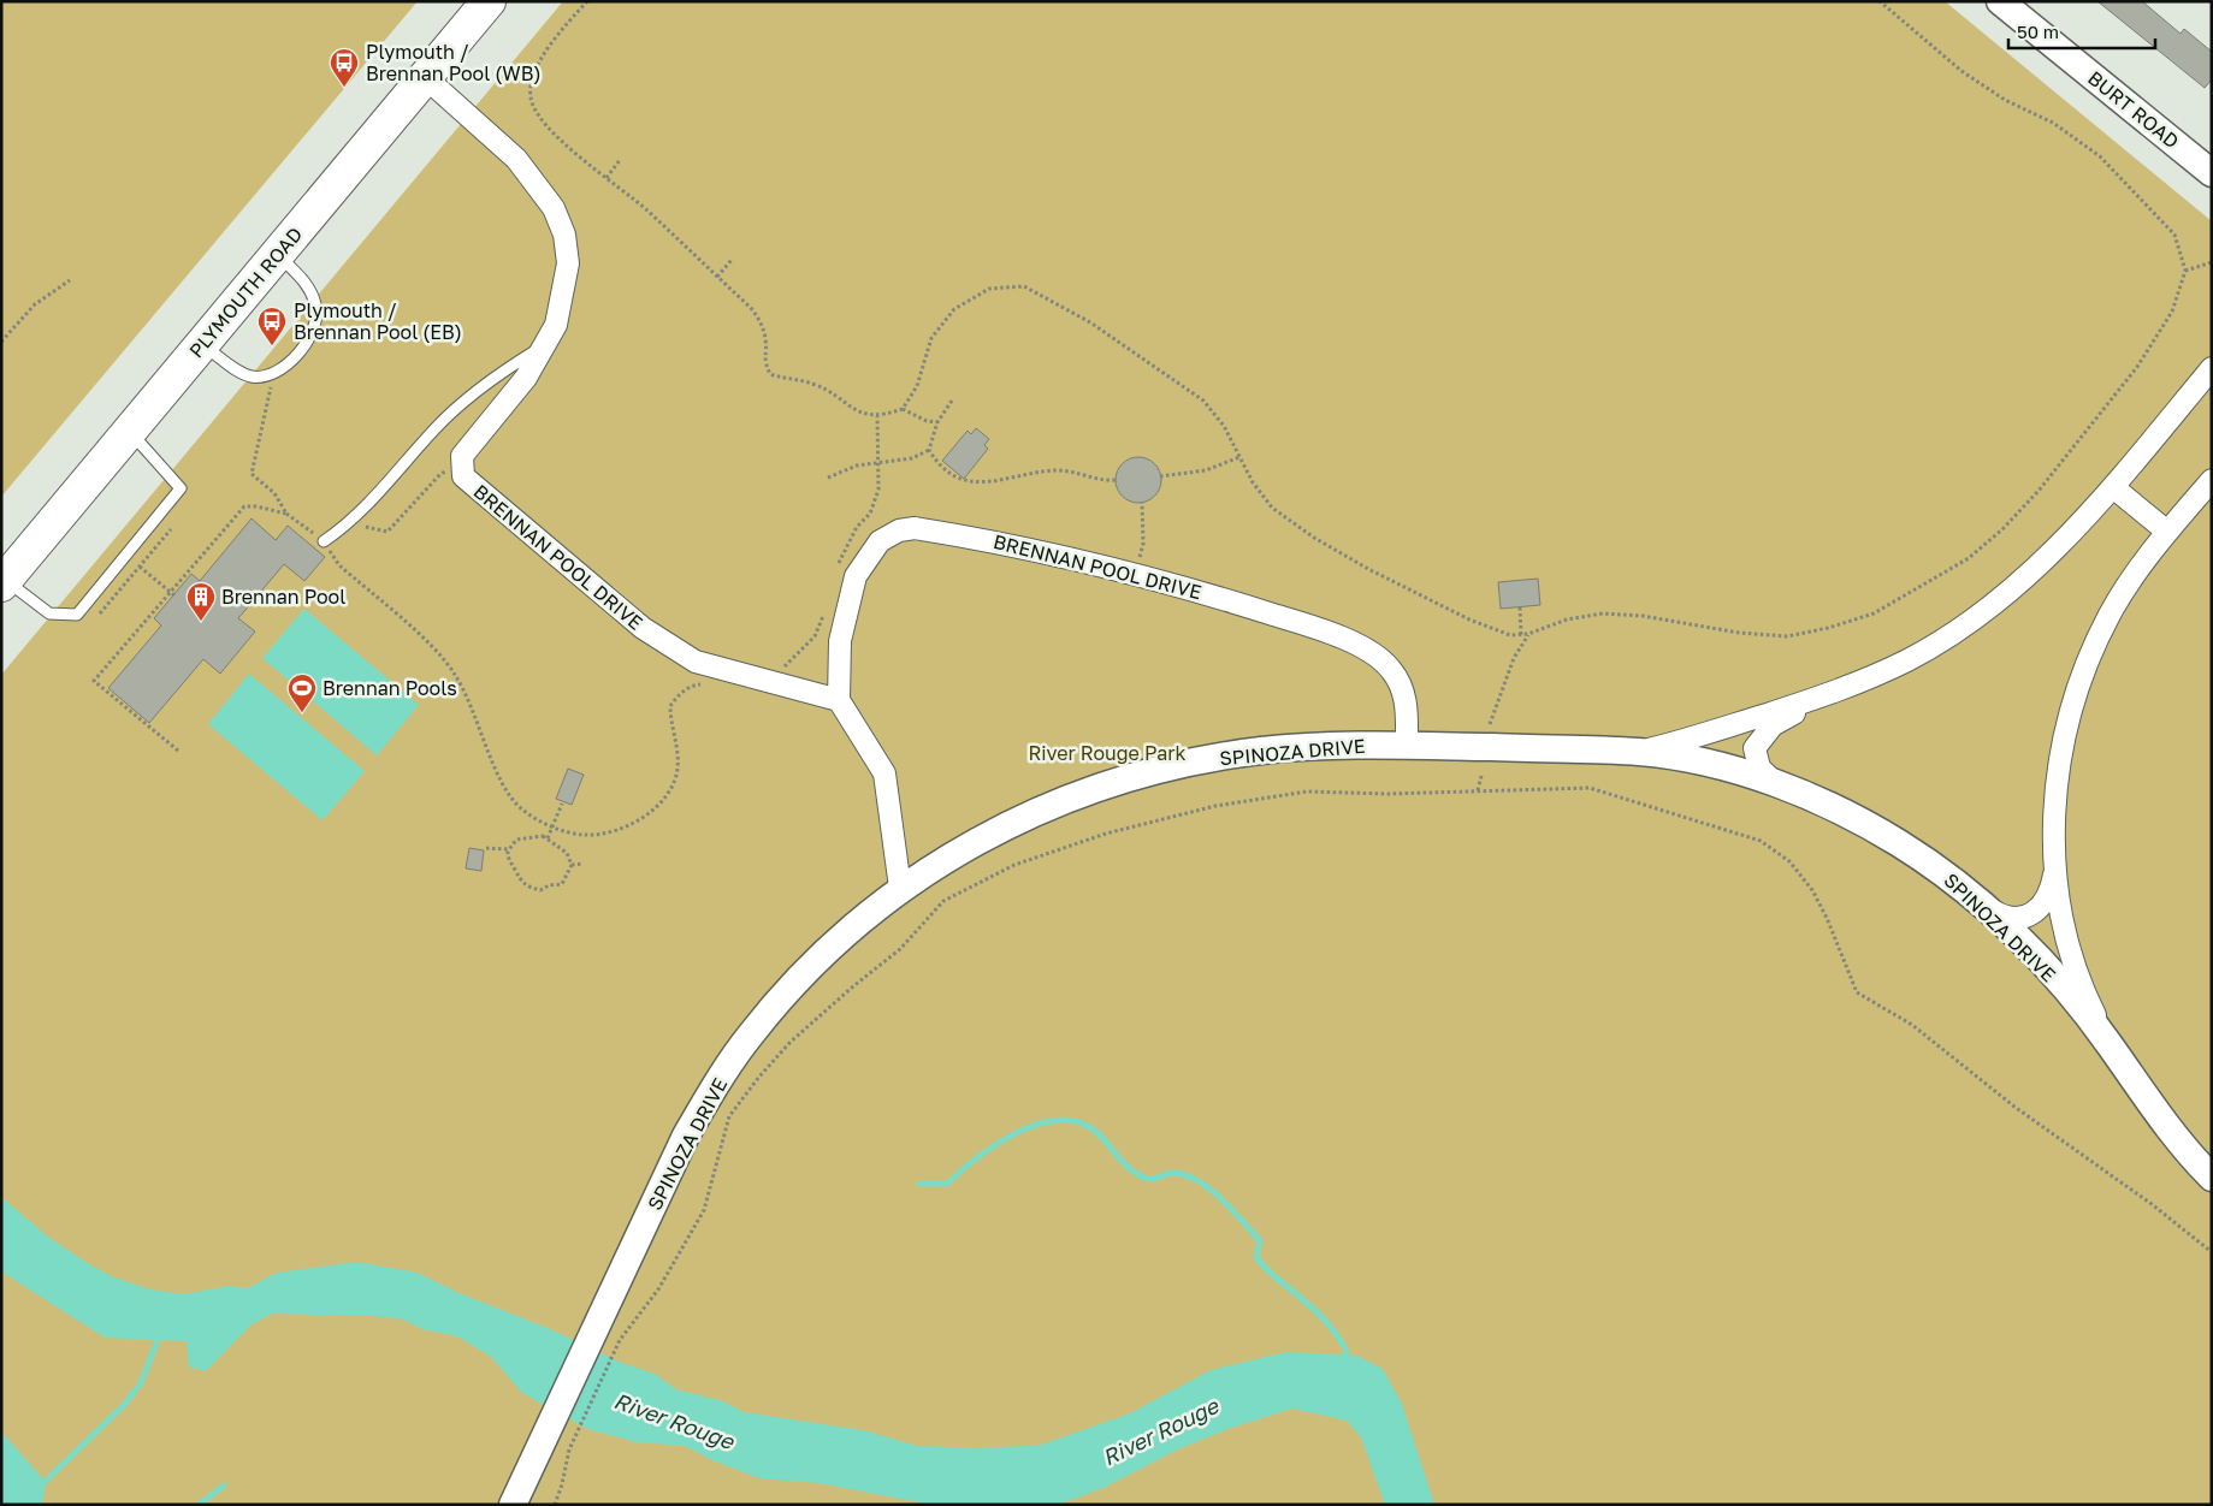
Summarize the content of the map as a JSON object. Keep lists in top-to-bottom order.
{
  "streets": {
    "main road": ["PLYMOUTH ROAD"],
    "street": ["BURT ROAD", "BRENNAN POOL DRIVE", "SPINOZA DRIVE"]
  },
  "crossings": [
    ["PLYMOUTH ROAD", "BRENNAN POOL DRIVE"],
    ["BRENNAN POOL DRIVE", "SPINOZA DRIVE"]
  ],
  "water": ["River Rouge"],
  "parks": ["River Rouge Park"],
  "places": {
    "bus stop": ["Plymouth / Brennan Pool (WB)", "Plymouth / Brennan Pool (EB)"],
    "building": ["Brennan Pool"],
    "sports": ["Brennan Pools"]
  },
  "scale_bar": "50 m"
}
